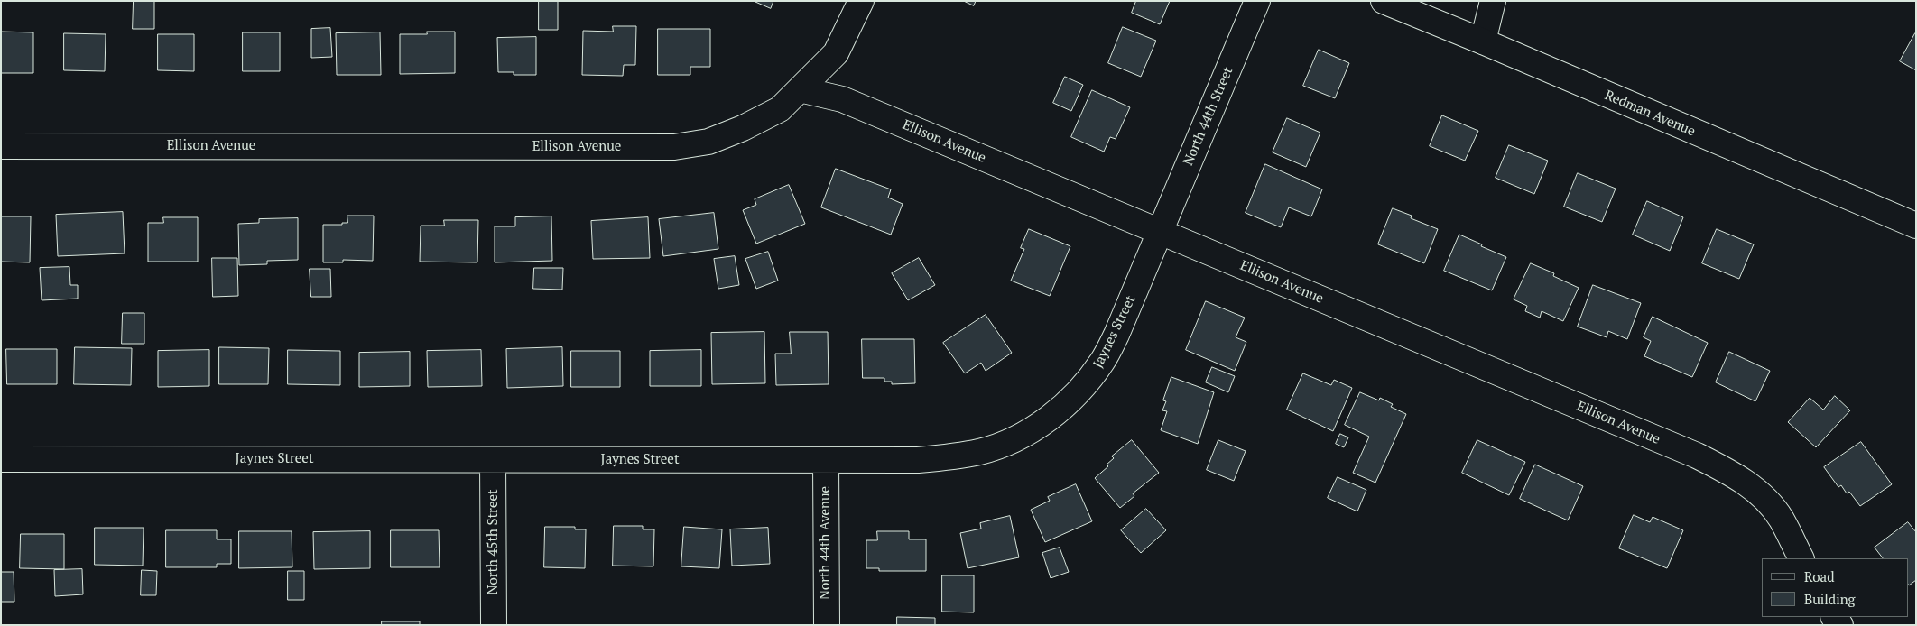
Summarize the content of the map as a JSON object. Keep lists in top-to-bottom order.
{
  "streets": {
    "street": [
      "Redman Avenue",
      "North 44th Street",
      "Ellison Avenue",
      "Jaynes Street",
      "North 45th Street",
      "North 44th Avenue"
    ]
  },
  "crossings": [
    ["North 44th Street", "Ellison Avenue"],
    ["North 44th Street", "Jaynes Street"],
    ["Ellison Avenue", "Jaynes Street"],
    ["Jaynes Street", "North 45th Street"],
    ["Jaynes Street", "North 44th Avenue"]
  ],
  "legend": ["Road", "Building"]
}
